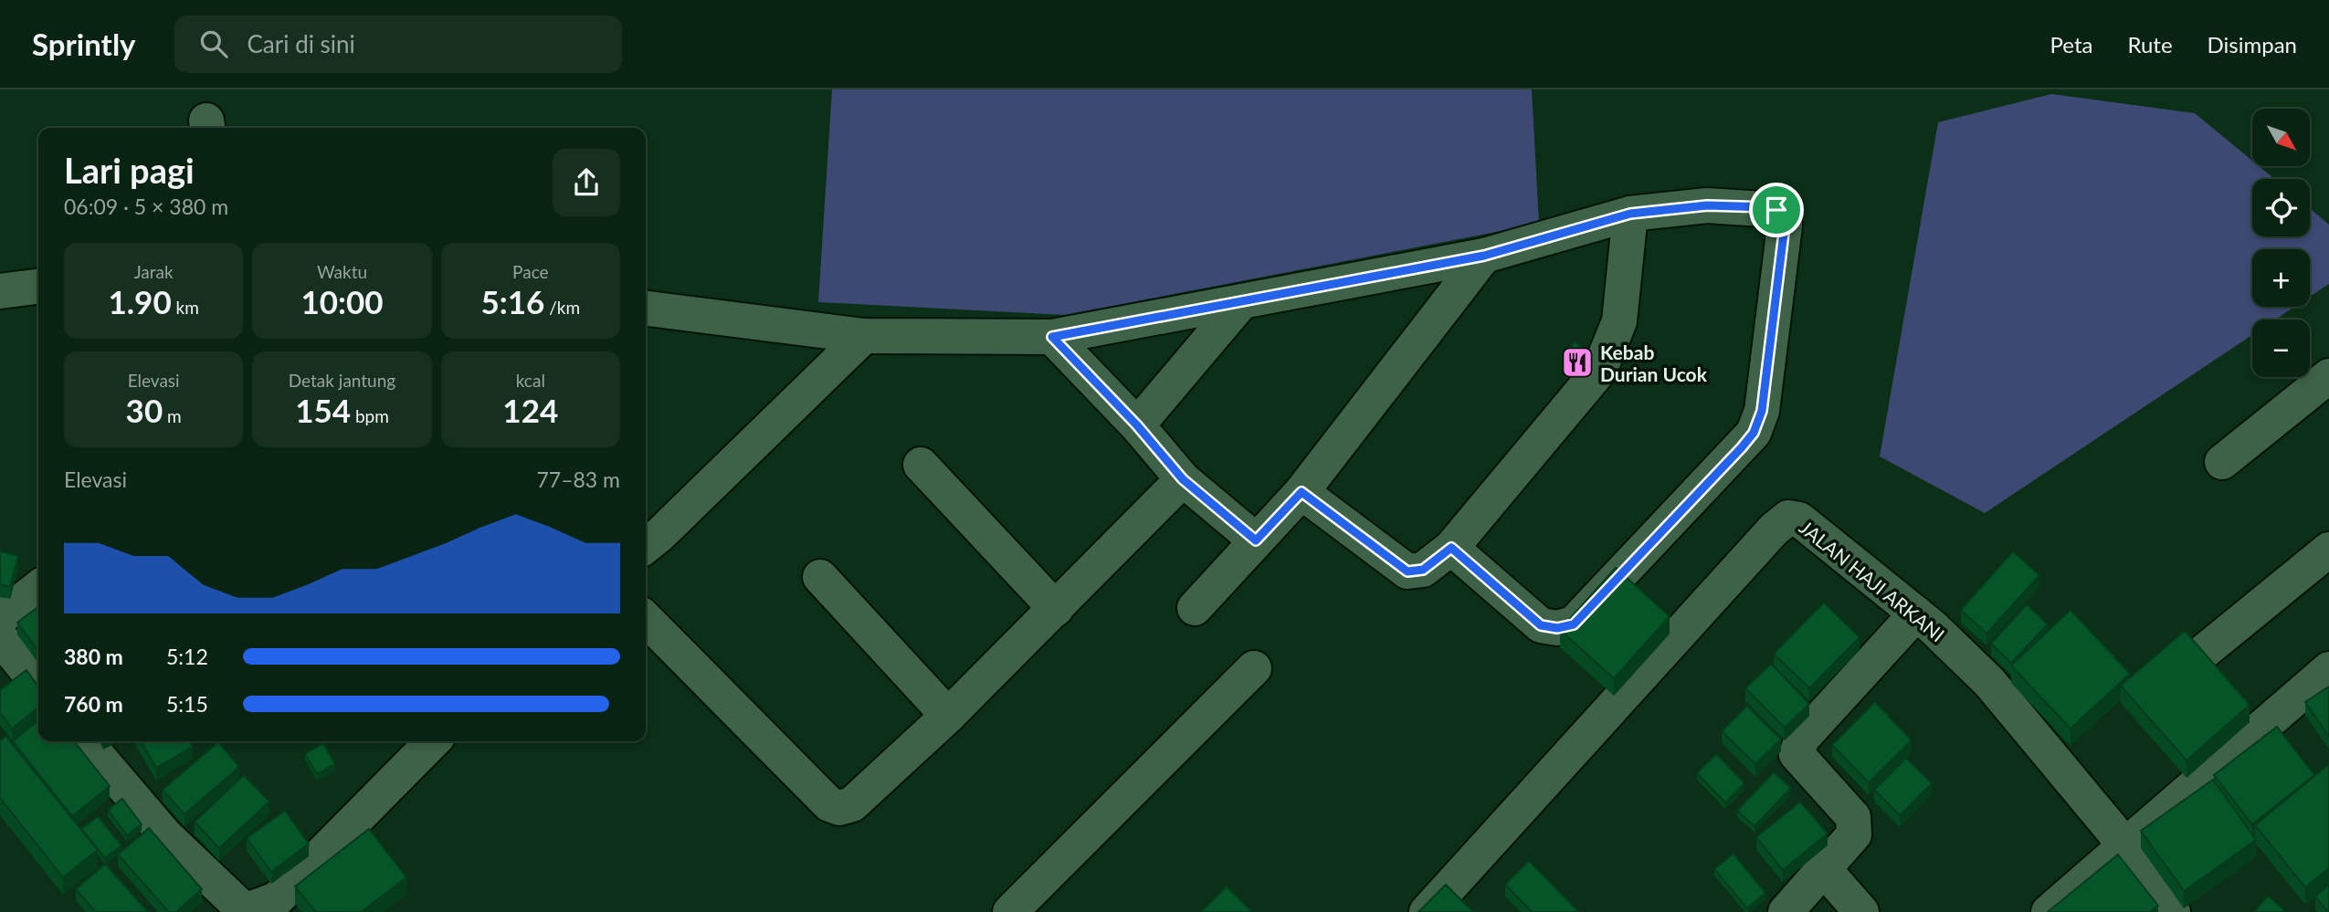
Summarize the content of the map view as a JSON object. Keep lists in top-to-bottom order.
{
  "streets": {
    "street": ["JALAN HAJI ARKANI"]
  },
  "places": {
    "restaurant": ["Kebab Durian Ucok"]
  },
  "north": "bottom right",
  "page": {
    "header": "Sprintly",
    "search": "Cari di sini",
    "nav": ["Peta", "Rute", "Disimpan"],
    "map_buttons": ["+", "−"],
    "heading": ["Lari pagi", "06:09 · 5 × 380 m"],
    "stats": [
      ["Jarak", "1.90 km"],
      ["Waktu", "10:00"],
      ["Pace", "5:16 /km"],
      ["Elevasi", "30 m"],
      ["Detak jantung", "154 bpm"],
      ["kcal", "124"]
    ],
    "chart": ["Elevasi", "77–83 m"],
    "list": [
      {
        "name": "380 m",
        "note": "5:12"
      },
      {
        "name": "760 m",
        "note": "5:15"
      }
    ]
  }
}
